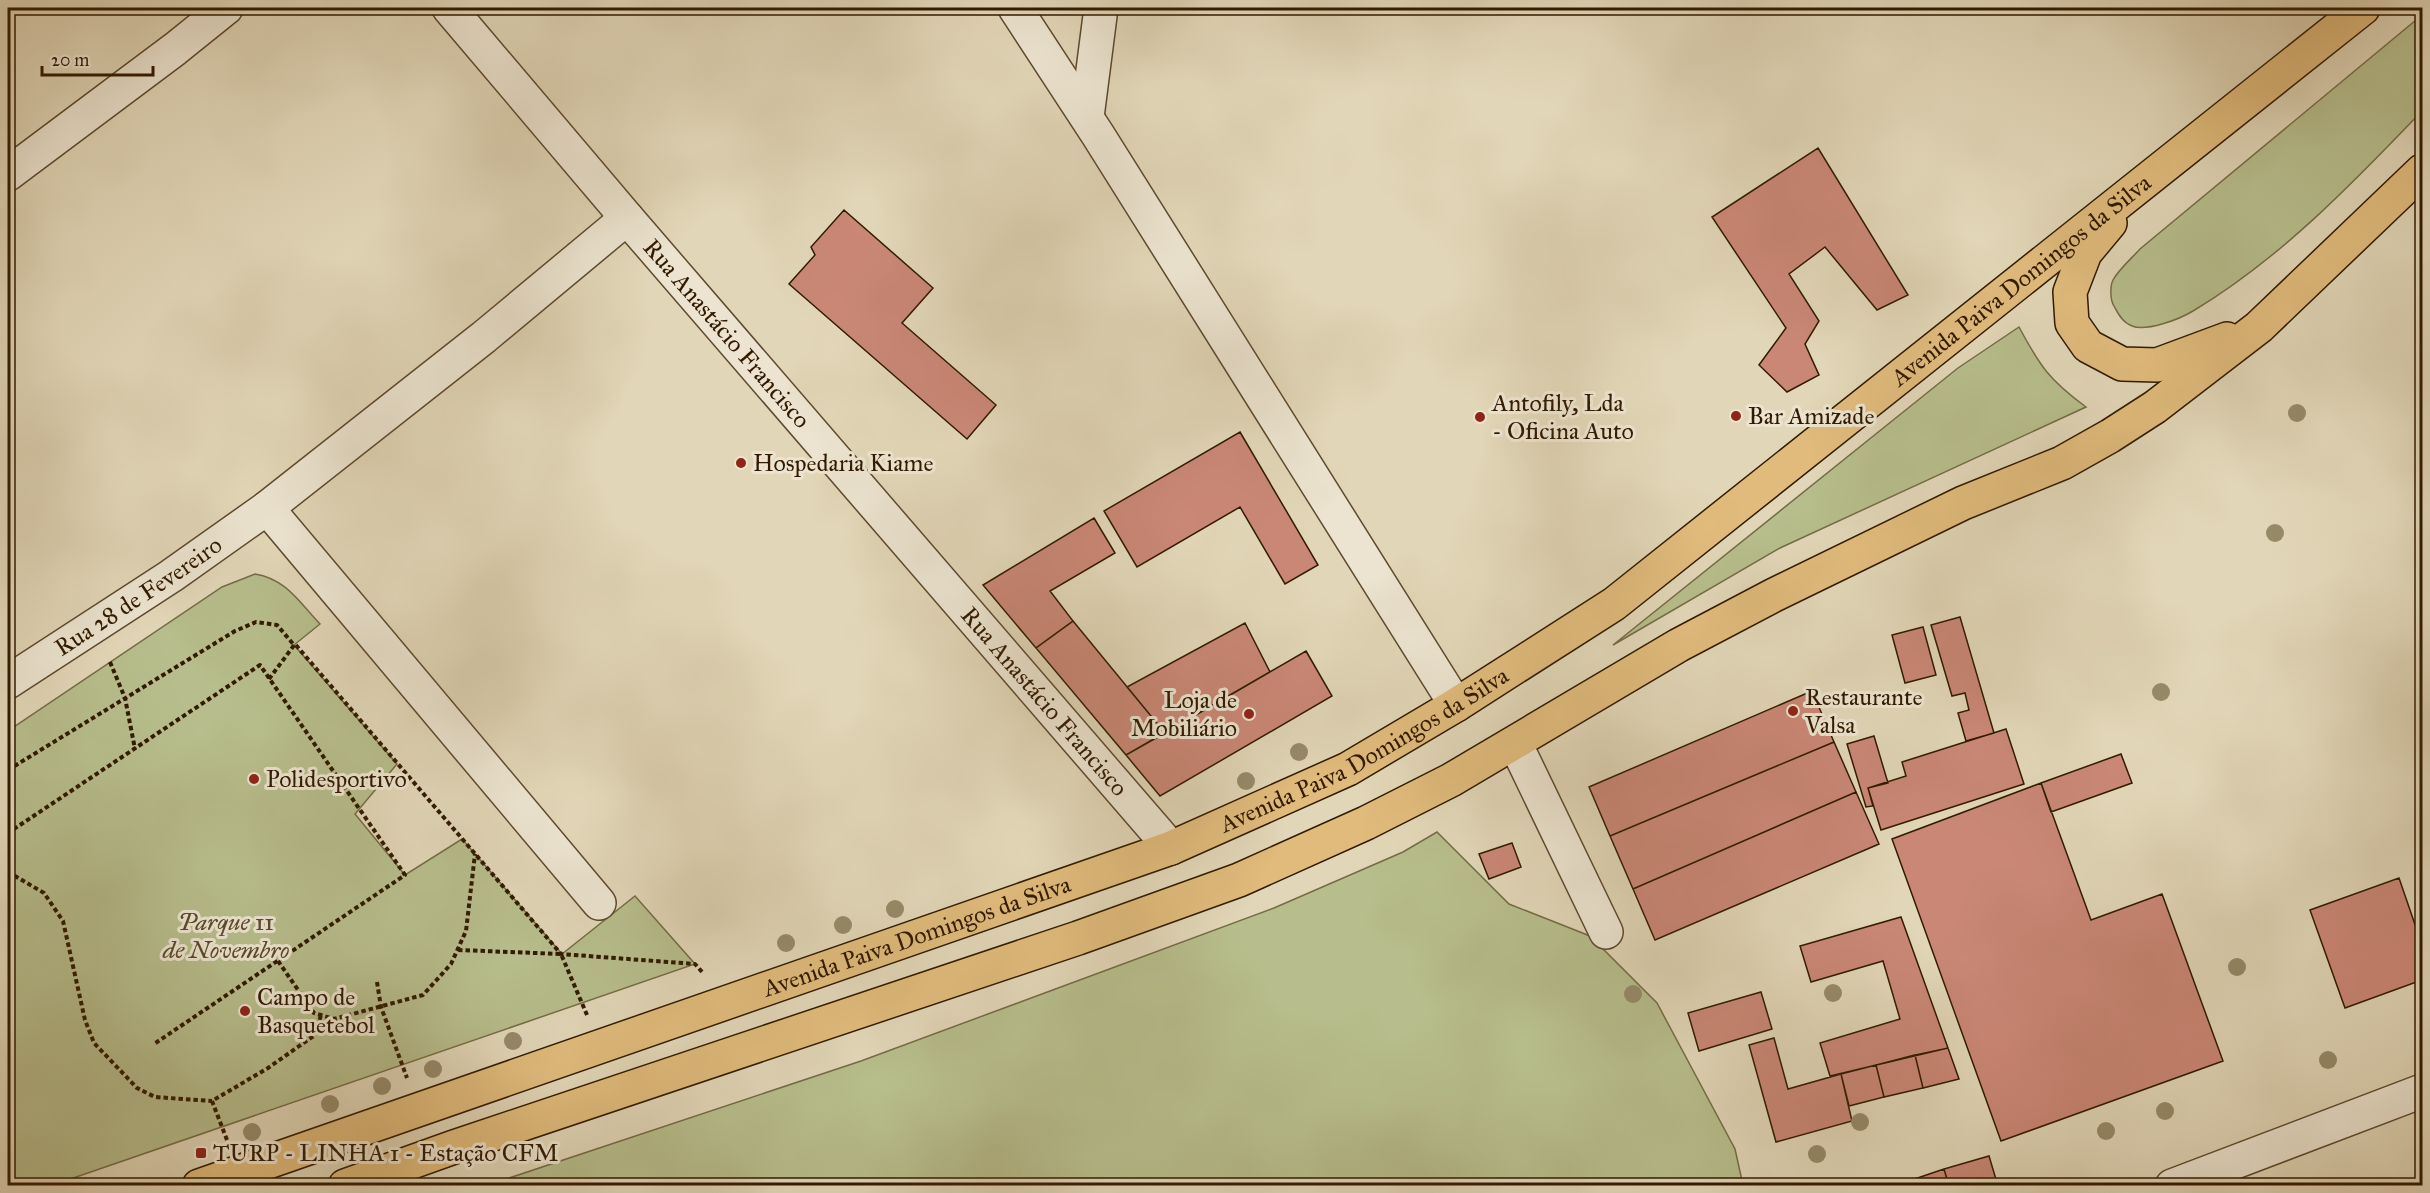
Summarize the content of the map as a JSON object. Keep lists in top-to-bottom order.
{
  "streets": {
    "main road": ["Avenida Paiva Domingos da Silva"],
    "street": ["Rua Anastácio Francisco", "Rua 28 de Fevereiro"]
  },
  "crossings": [
    ["Avenida Paiva Domingos da Silva", "Rua Anastácio Francisco"],
    ["Rua Anastácio Francisco", "Rua 28 de Fevereiro"]
  ],
  "parks": ["Parque 11 de Novembro"],
  "places": {
    "other": [
      "Bar Amizade",
      "Antofily, Lda - Oficina Auto",
      "Hospedaria Kiame",
      "Restaurante Valsa",
      "Loja de Mobiliário",
      "Polidesportivo",
      "Campo de Basquetebol"
    ],
    "transit": ["TURP - LINHA 1 - Estação CFM"]
  },
  "scale_bar": "20 m"
}
